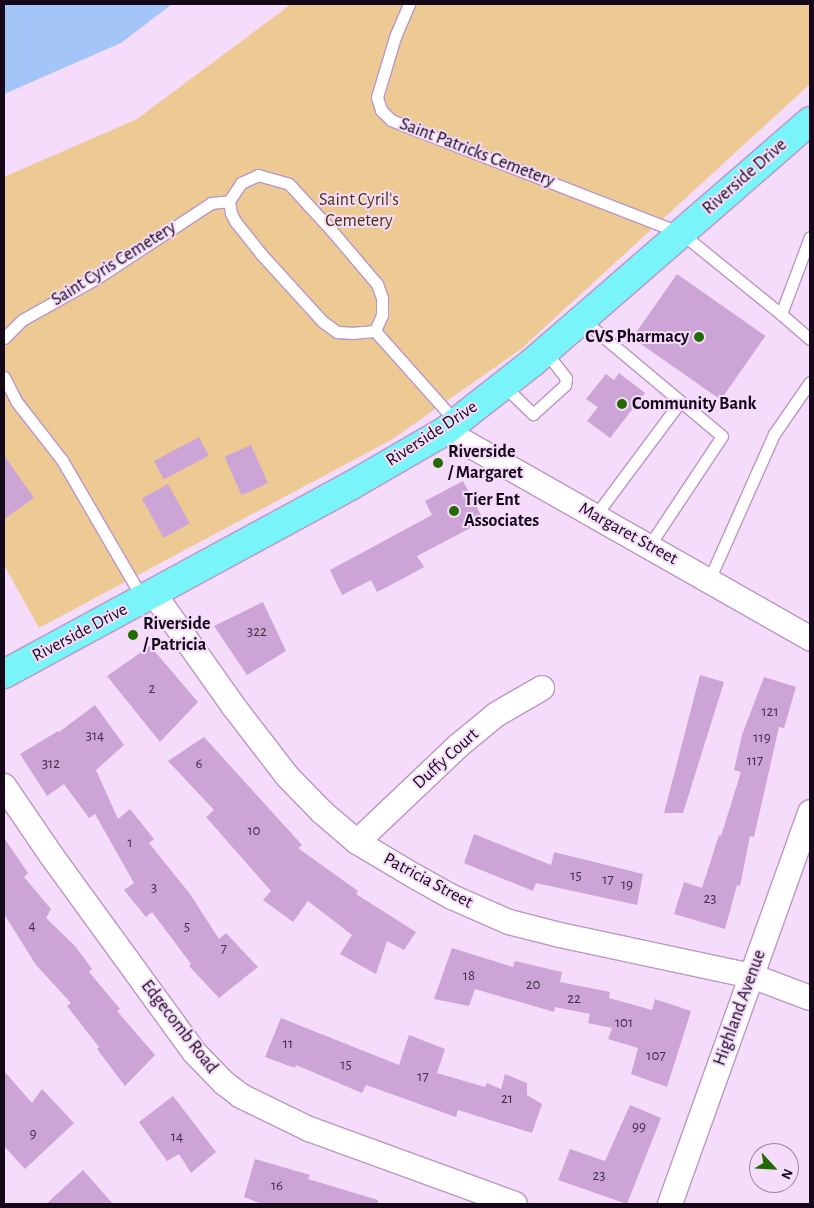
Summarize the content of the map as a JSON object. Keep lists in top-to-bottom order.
{
  "streets": {
    "main road": ["Riverside Drive"],
    "street": [
      "Margaret Street",
      "Duffy Court",
      "Patricia Street",
      "Highland Avenue",
      "Edgecomb Road"
    ],
    "lane": ["Saint Patricks Cemetery", "Saint Cyris Cemetery"]
  },
  "crossings": [
    ["Saint Patricks Cemetery", "Riverside Drive"],
    ["Riverside Drive", "Margaret Street"],
    ["Riverside Drive", "Patricia Street"],
    ["Duffy Court", "Patricia Street"],
    ["Patricia Street", "Highland Avenue"]
  ],
  "parks": ["Saint Cyril's Cemetery"],
  "places": [
    "CVS Pharmacy",
    "Community Bank",
    "Riverside / Margaret",
    "Tier Ent Associates",
    "Riverside / Patricia"
  ],
  "house_numbers": [
    "322",
    "2",
    "121",
    "314",
    "119",
    "117",
    "312",
    "6",
    "10",
    "1",
    "15",
    "17",
    "19",
    "3",
    "23",
    "4",
    "5",
    "7",
    "18",
    "20",
    "22",
    "101",
    "11",
    "107",
    "15",
    "17",
    "21",
    "99",
    "9",
    "14",
    "23",
    "16"
  ],
  "north": "bottom right"
}
